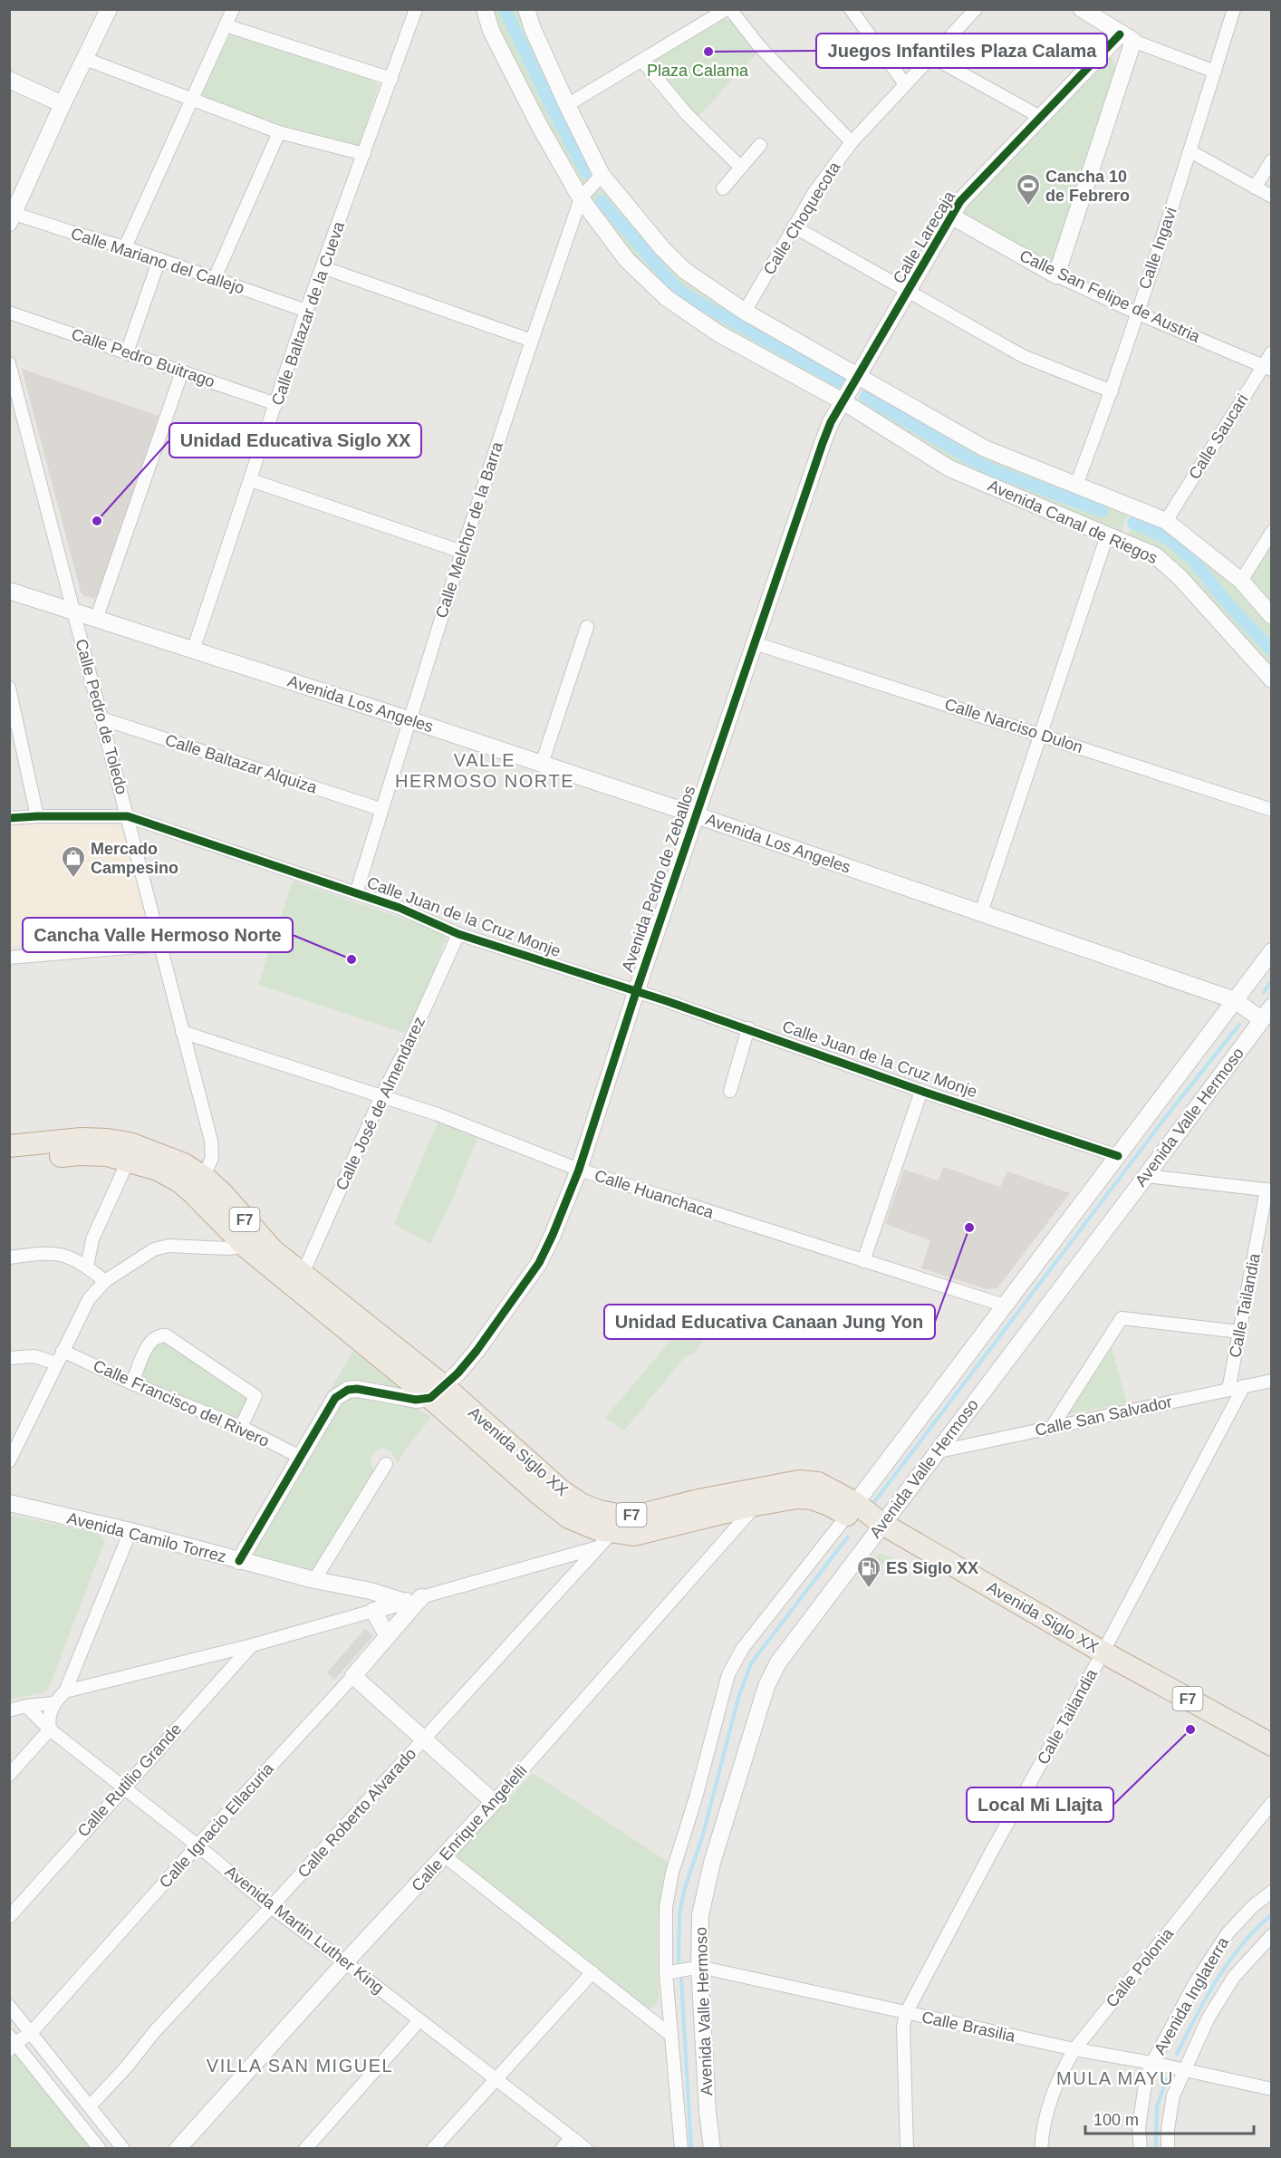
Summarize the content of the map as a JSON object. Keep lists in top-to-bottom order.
{
  "streets": {
    "highway": ["F7", "Avenida Siglo XX"],
    "street": [
      "Calle Choquecota",
      "Calle Larecaja",
      "Calle Ingavi",
      "Calle Mariano del Callejo",
      "Calle San Felipe de Austria",
      "Calle Baltazar de la Cueva",
      "Calle Pedro Buitrago",
      "Calle Saucari",
      "Avenida Canal de Riegos",
      "Calle Melchor de la Barra",
      "Avenida Los Angeles",
      "Calle Pedro de Toledo",
      "Calle Narciso Dulon",
      "Calle Baltazar Alquiza",
      "Avenida Pedro de Zeballos",
      "Calle Juan de la Cruz Monje",
      "Calle José de Almendarez",
      "Avenida Valle Hermoso",
      "Calle Huanchaca",
      "Calle Tailandia",
      "Calle Francisco del Rivero",
      "Calle San Salvador",
      "Avenida Camilo Torrez",
      "Calle Rutilio Grande",
      "Calle Roberto Alvarado",
      "Calle Ignacio Ellacuria",
      "Calle Enrique Angelelli",
      "Avenida Martin Luther King",
      "Calle Polonia",
      "Avenida Inglaterra",
      "Calle Brasilia"
    ]
  },
  "crossings": [
    ["Calle Choquecota", "Avenida Canal de Riegos"],
    ["Calle Larecaja", "Calle San Felipe de Austria"],
    ["Calle Larecaja", "Avenida Canal de Riegos"],
    ["Calle Larecaja", "Avenida Pedro de Zeballos"],
    ["Calle Ingavi", "Calle San Felipe de Austria"],
    ["Calle Ingavi", "Avenida Canal de Riegos"],
    ["Calle Mariano del Callejo", "Calle Baltazar de la Cueva"],
    ["Calle San Felipe de Austria", "Calle Saucari"],
    ["Calle Baltazar de la Cueva", "Calle Pedro Buitrago"],
    ["Calle Baltazar de la Cueva", "Avenida Los Angeles"],
    ["Calle Saucari", "Avenida Canal de Riegos"],
    ["Avenida Canal de Riegos", "Calle Melchor de la Barra"],
    ["Avenida Canal de Riegos", "Avenida Pedro de Zeballos"],
    ["Calle Melchor de la Barra", "Avenida Los Angeles"],
    ["Calle Melchor de la Barra", "Calle Baltazar Alquiza"],
    ["Calle Melchor de la Barra", "Calle Juan de la Cruz Monje"],
    ["Avenida Los Angeles", "Calle Pedro de Toledo"],
    ["Avenida Los Angeles", "Avenida Pedro de Zeballos"],
    ["Avenida Los Angeles", "Avenida Valle Hermoso"],
    ["Calle Pedro de Toledo", "Calle Baltazar Alquiza"],
    ["Calle Pedro de Toledo", "Calle Juan de la Cruz Monje"],
    ["Calle Pedro de Toledo", "Calle Huanchaca"],
    ["Calle Pedro de Toledo", "Avenida Siglo XX"],
    ["Calle Narciso Dulon", "Avenida Pedro de Zeballos"],
    ["Avenida Pedro de Zeballos", "Calle Juan de la Cruz Monje"],
    ["Avenida Pedro de Zeballos", "Calle Huanchaca"],
    ["Avenida Pedro de Zeballos", "Avenida Siglo XX"],
    ["Calle Juan de la Cruz Monje", "Calle José de Almendarez"],
    ["Calle Juan de la Cruz Monje", "Avenida Valle Hermoso"],
    ["Calle José de Almendarez", "Calle Huanchaca"],
    ["Calle José de Almendarez", "Avenida Siglo XX"],
    ["Avenida Valle Hermoso", "Calle Huanchaca"],
    ["Avenida Valle Hermoso", "Calle San Salvador"],
    ["Avenida Valle Hermoso", "Avenida Siglo XX"],
    ["Avenida Valle Hermoso", "Calle Brasilia"],
    ["Calle Tailandia", "Calle San Salvador"],
    ["Calle Tailandia", "Avenida Siglo XX"],
    ["Calle Tailandia", "Calle Brasilia"],
    ["Avenida Siglo XX", "Calle Roberto Alvarado"],
    ["Avenida Siglo XX", "Calle Enrique Angelelli"],
    ["Avenida Camilo Torrez", "Calle Ignacio Ellacuria"],
    ["Calle Rutilio Grande", "Avenida Martin Luther King"],
    ["Calle Roberto Alvarado", "Avenida Martin Luther King"],
    ["Calle Ignacio Ellacuria", "Avenida Martin Luther King"],
    ["Calle Enrique Angelelli", "Avenida Martin Luther King"],
    ["Calle Polonia", "Calle Brasilia"],
    ["Avenida Inglaterra", "Calle Brasilia"]
  ],
  "districts": ["VALLE HERMOSO NORTE", "VILLA SAN MIGUEL", "MULA MAYU"],
  "parks": ["Plaza Calama"],
  "places": {
    "other": [
      "Juegos Infantiles Plaza Calama",
      "Unidad Educativa Siglo XX",
      "Cancha Valle Hermoso Norte",
      "Unidad Educativa Canaan Jung Yon",
      "Local Mi Llajta"
    ],
    "sports": ["Cancha 10 de Febrero"],
    "shop": ["Mercado Campesino"],
    "fuel station": ["ES Siglo XX"]
  },
  "scale_bar": "100 m"
}
